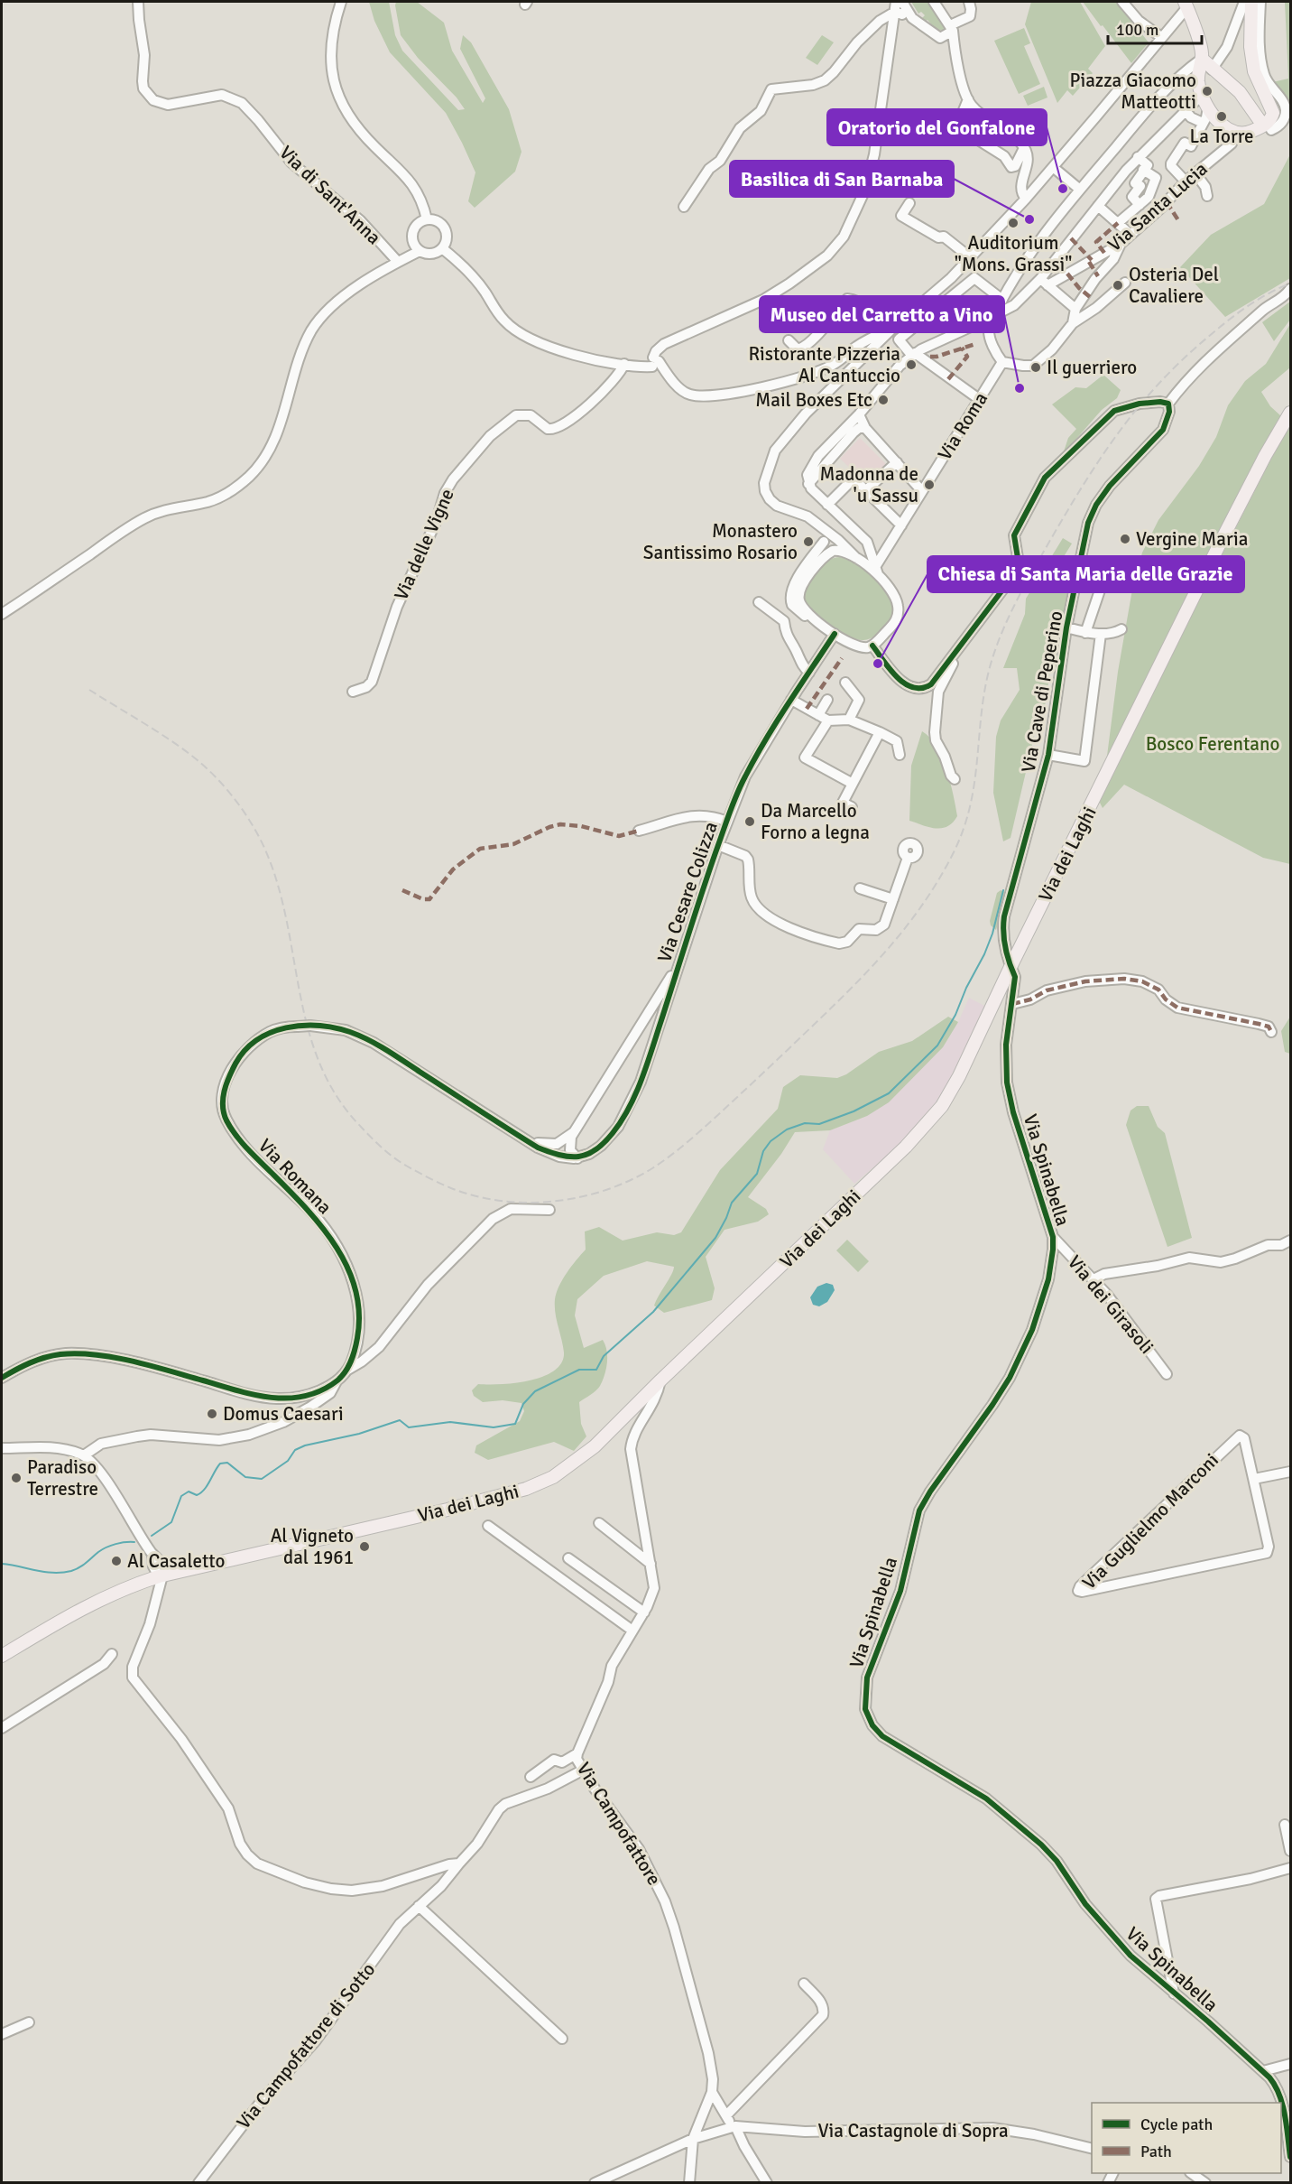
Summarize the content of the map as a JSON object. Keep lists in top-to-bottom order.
{
  "streets": {
    "main road": ["Via dei Laghi"],
    "street": [
      "Via di Sant'Anna",
      "Via Santa Lucia",
      "Via Roma",
      "Via delle Vigne",
      "Via Cave di Peperino",
      "Via Cesare Colizza",
      "Via Spinabella",
      "Via Romana",
      "Via dei Girasoli",
      "Via Guglielmo Marconi",
      "Via Campofattore",
      "Via Campofattore di Sotto",
      "Via Castagnole di Sopra"
    ]
  },
  "crossings": [
    ["Via Santa Lucia", "Via Roma"],
    ["Via Roma", "Via Cesare Colizza"],
    ["Via Cave di Peperino", "Via dei Laghi"],
    ["Via Cave di Peperino", "Via Spinabella"],
    ["Via dei Laghi", "Via Spinabella"],
    ["Via dei Laghi", "Via Campofattore"],
    ["Via Cesare Colizza", "Via Romana"],
    ["Via Spinabella", "Via dei Girasoli"],
    ["Via Campofattore", "Via Campofattore di Sotto"],
    ["Via Campofattore", "Via Castagnole di Sopra"]
  ],
  "parks": ["Bosco Ferentano"],
  "places": [
    "Piazza Giacomo Matteotti",
    "La Torre",
    "Oratorio del Gonfalone",
    "Basilica di San Barnaba",
    "Auditorium \"Mons. Grassi\"",
    "Osteria Del Cavaliere",
    "Ristorante Pizzeria Al Cantuccio",
    "Il guerriero",
    "Museo del Carretto a Vino",
    "Mail Boxes Etc",
    "Madonna de 'u Sassu",
    "Vergine Maria",
    "Monastero Santissimo Rosario",
    "Chiesa di Santa Maria delle Grazie",
    "Da Marcello Forno a legna",
    "Domus Caesari",
    "Paradiso Terrestre",
    "Al Vigneto dal 1961",
    "Al Casaletto"
  ],
  "legend": ["Cycle path", "Path"],
  "scale_bar": "100 m"
}
